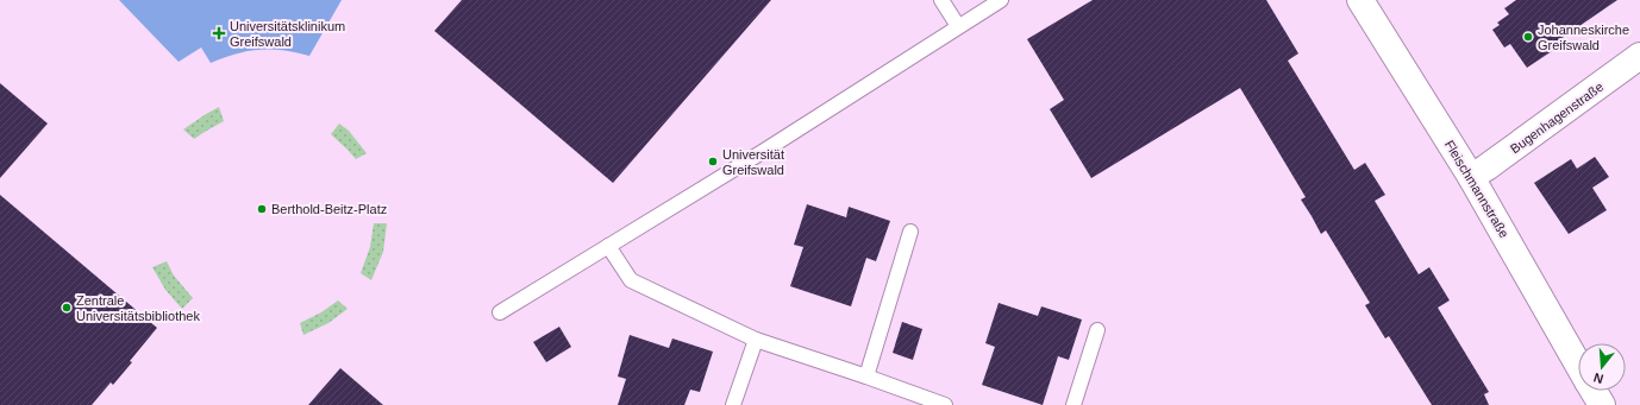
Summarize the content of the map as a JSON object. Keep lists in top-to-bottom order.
{
  "streets": {
    "street": ["Bugenhagenstraße", "Fleischmannstraße"]
  },
  "crossings": [
    ["Bugenhagenstraße", "Fleischmannstraße"]
  ],
  "places": {
    "health": ["Universitätsklinikum Greifswald"],
    "other": [
      "Johanneskirche Greifswald",
      "Universität Greifswald",
      "Berthold-Beitz-Platz",
      "Zentrale Universitätsbibliothek"
    ]
  },
  "north": "bottom"
}
